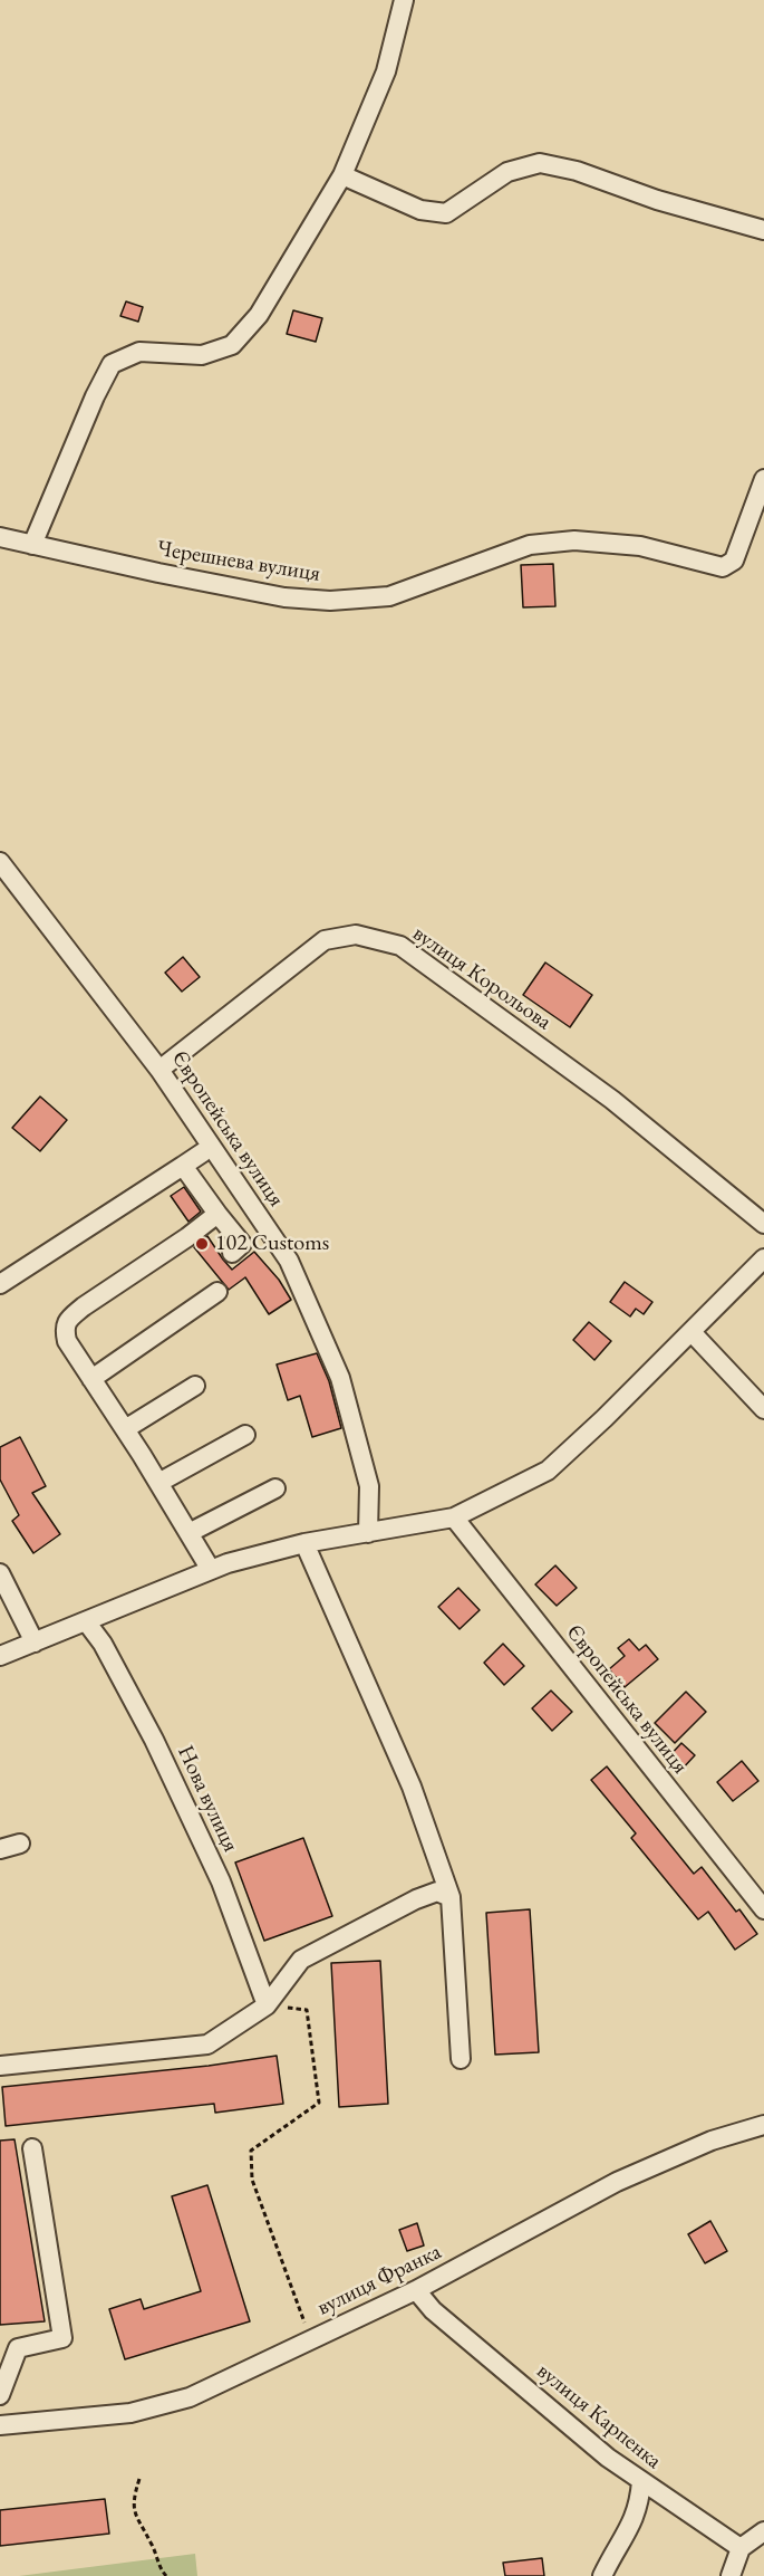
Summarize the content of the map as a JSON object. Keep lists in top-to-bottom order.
{
  "streets": {
    "street": [
      "Черешнева вулиця",
      "вулиця Корольова",
      "Європейська вулиця",
      "Нова вулиця",
      "вулиця Франка",
      "вулиця Карпенка"
    ]
  },
  "crossings": [
    ["вулиця Корольова", "Європейська вулиця"],
    ["вулиця Франка", "вулиця Карпенка"]
  ],
  "places": ["102 Customs"]
}
